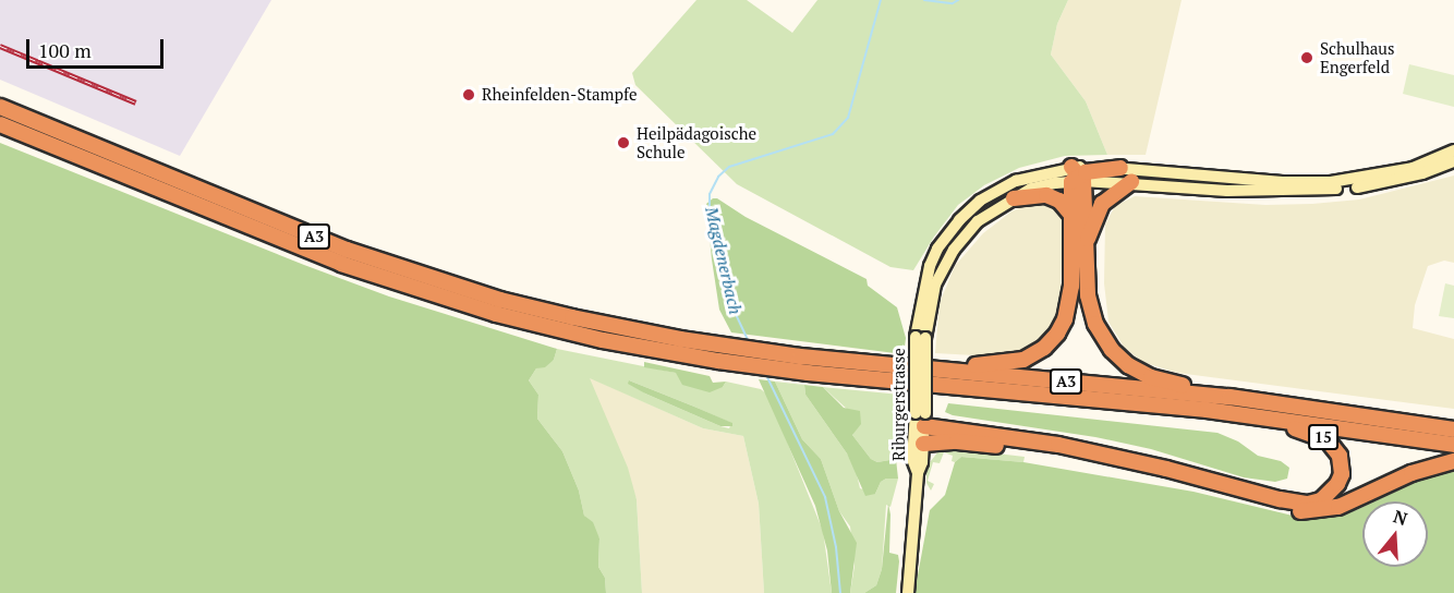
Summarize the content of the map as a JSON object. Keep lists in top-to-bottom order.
{
  "streets": {
    "highway": ["A3", "15"],
    "main road": ["Riburgerstrasse"]
  },
  "crossings": [
    ["A3", "15"],
    ["Riburgerstrasse", "15"]
  ],
  "water": ["Magdenerbach"],
  "places": ["Schulhaus Engerfeld", "Rheinfelden-Stampfe", "Heilpädagoische Schule"],
  "scale_bar": "100 m",
  "north": "top"
}
